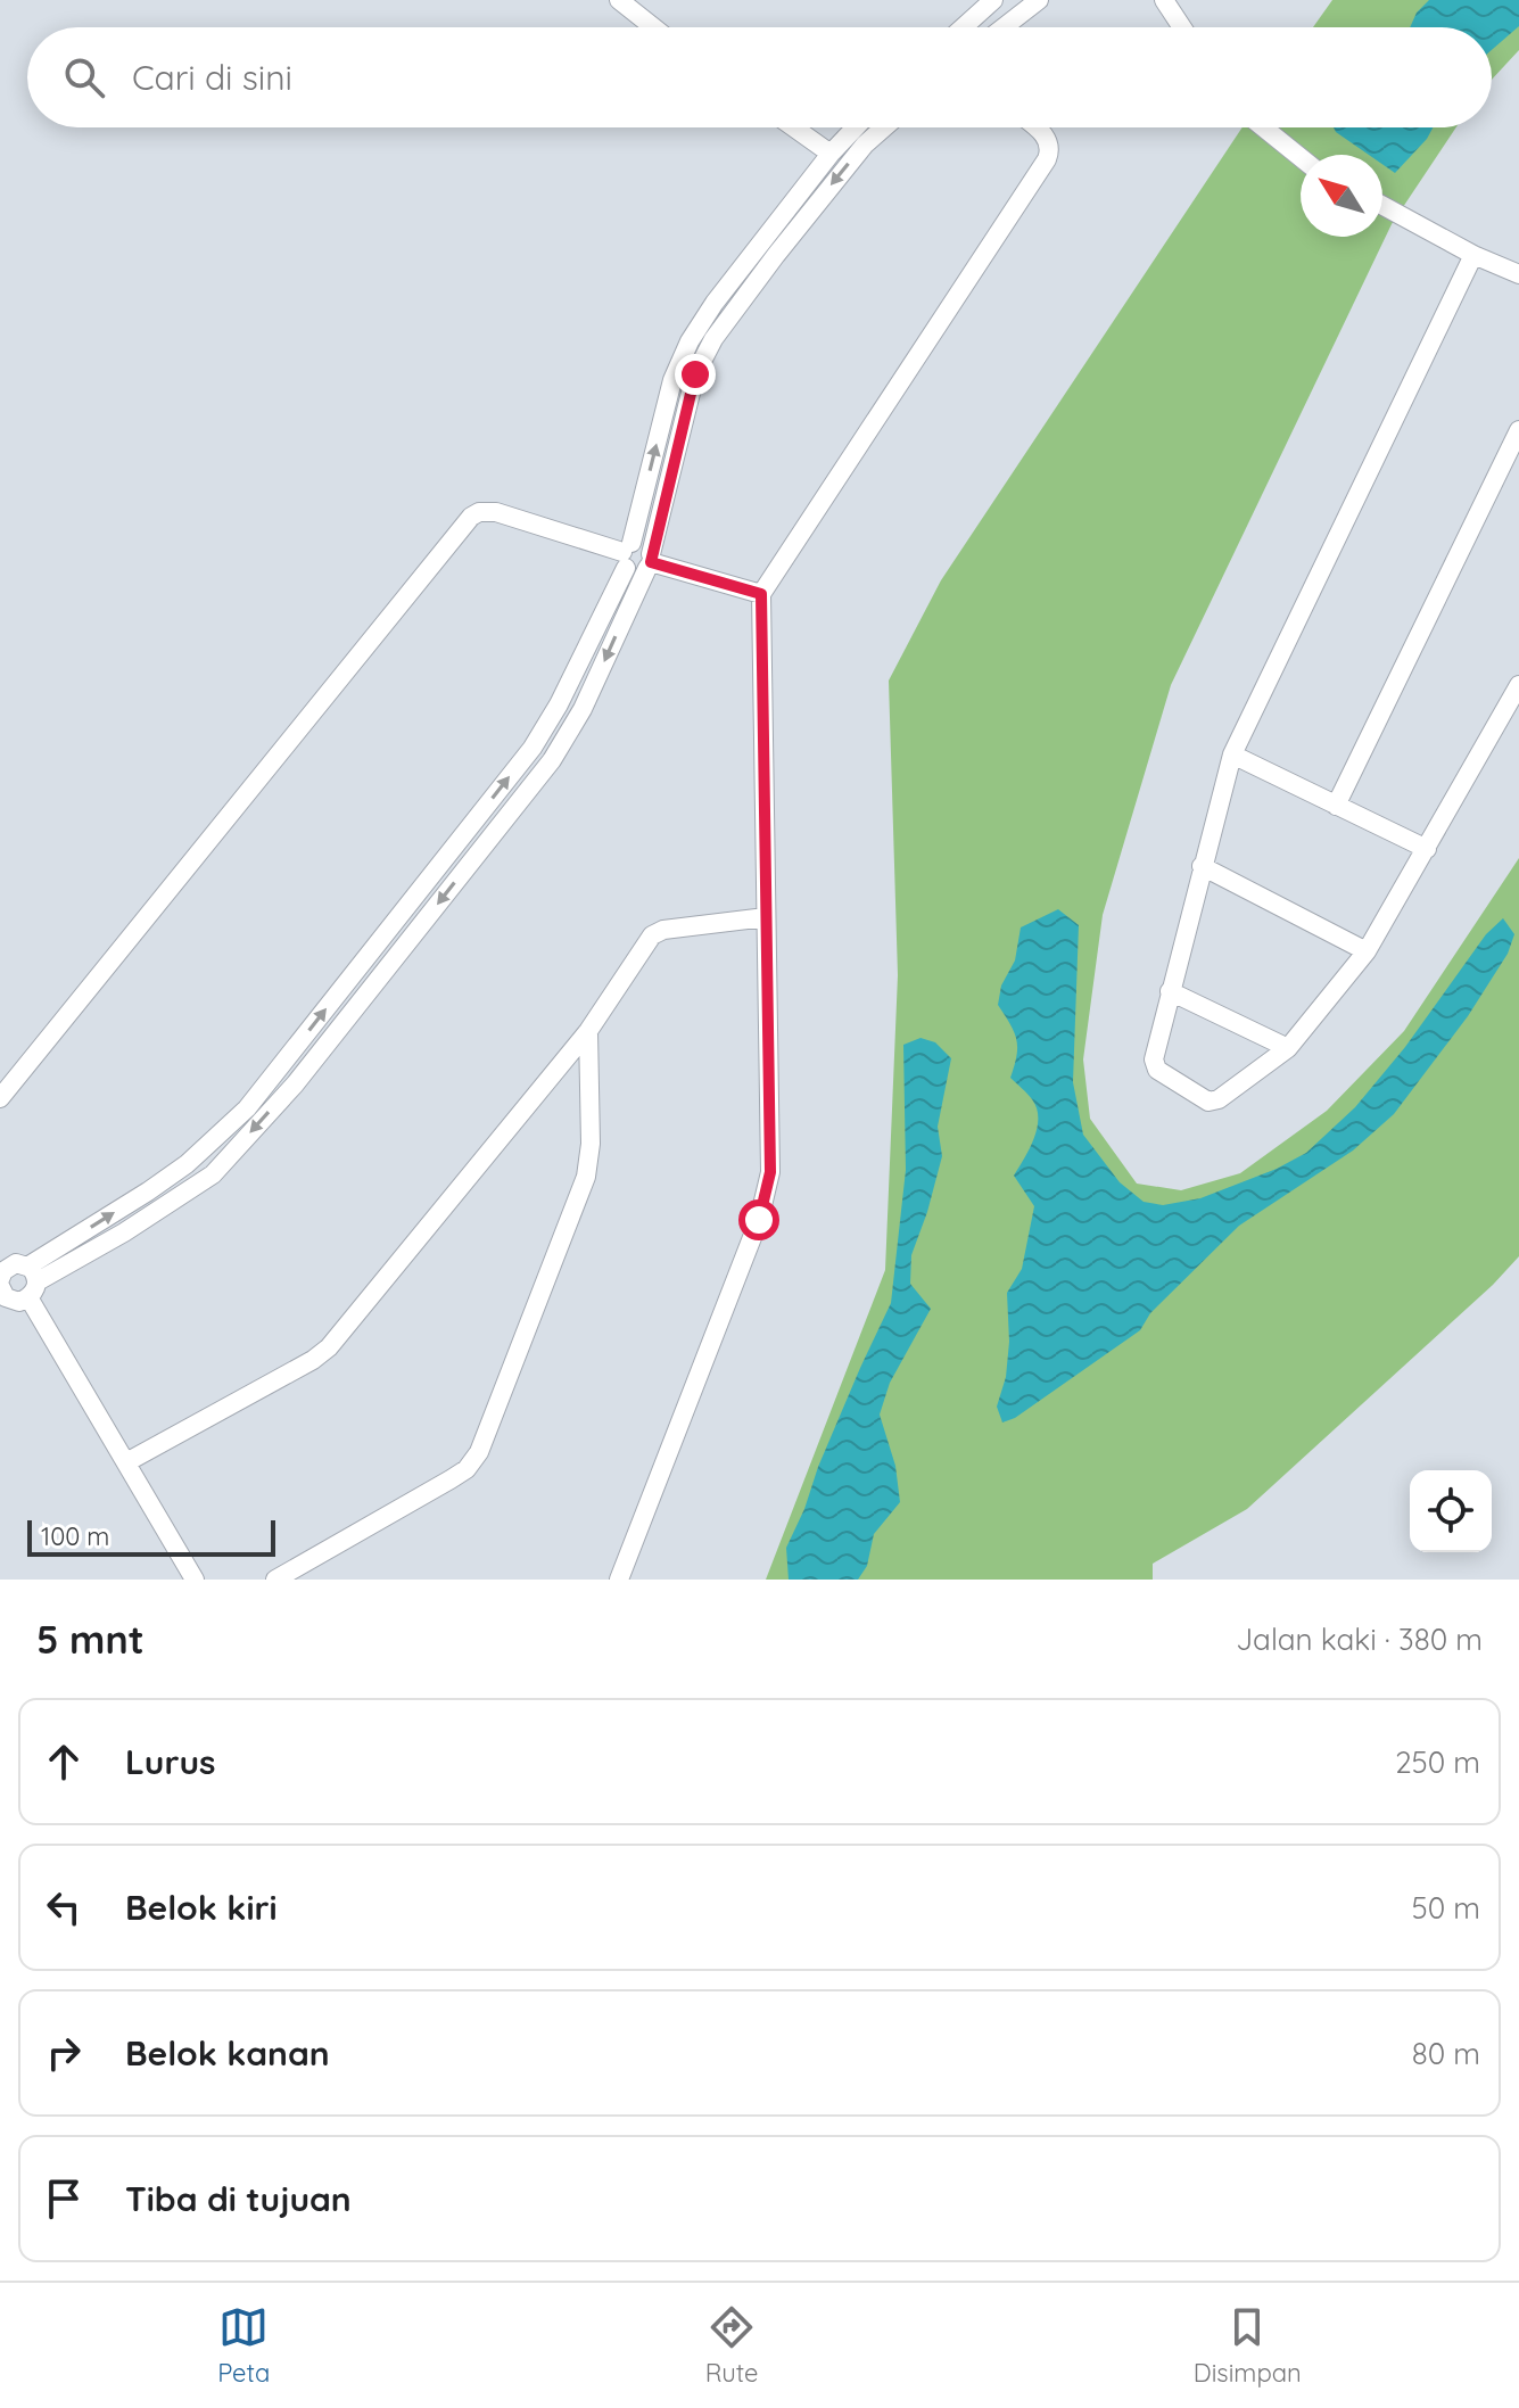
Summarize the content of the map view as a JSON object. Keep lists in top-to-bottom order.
{
  "scale_bar": "100 m",
  "north": "top left",
  "page": {
    "search": "Cari di sini",
    "scale": "100 m",
    "heading": ["5 mnt", "Jalan kaki · 380 m"],
    "list": [
      ["Lurus", "250 m"],
      ["Belok kiri", "50 m"],
      ["Belok kanan", "80 m"],
      "Tiba di tujuan"
    ],
    "nav": ["Peta", "Rute", "Disimpan"]
  }
}
